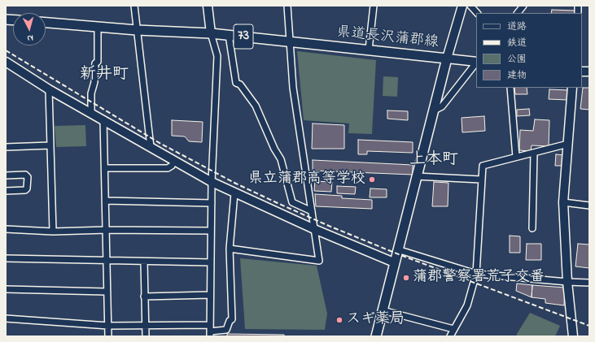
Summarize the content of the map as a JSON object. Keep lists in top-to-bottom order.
{
  "streets": {
    "main road": ["73", "県道長沢蒲郡線"]
  },
  "districts": ["新井町", "上本町"],
  "places": ["県立蒲郡高等学校", "蒲郡警察署荒子交番", "スギ薬局"],
  "legend": [
    "道路",
    "鉄道",
    "公園",
    "建物"
  ],
  "north": "bottom"
}
